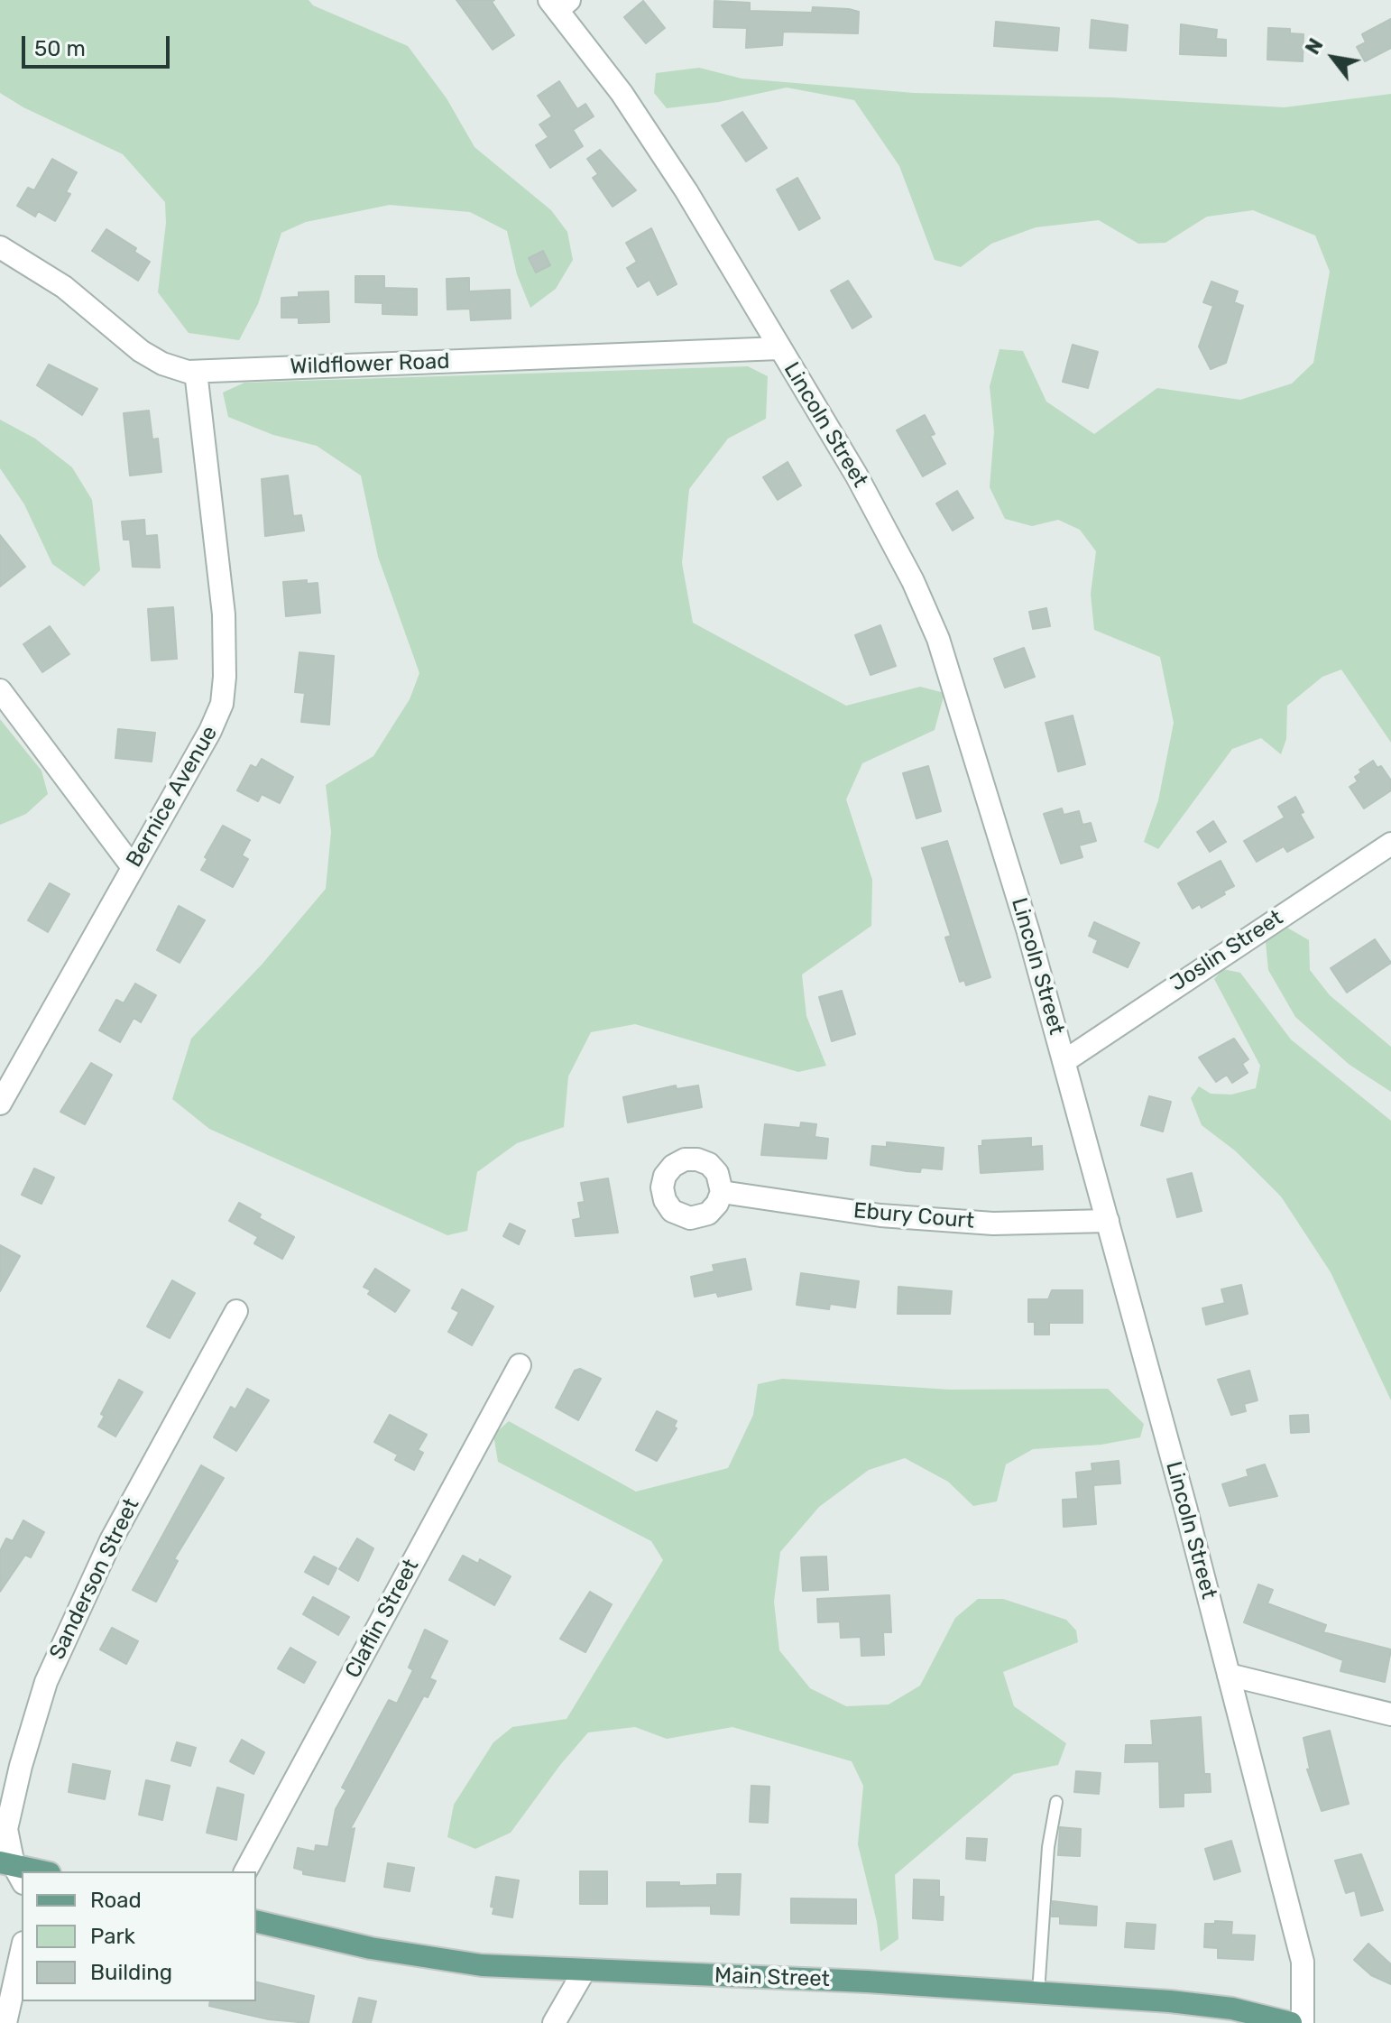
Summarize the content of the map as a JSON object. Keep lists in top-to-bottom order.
{
  "streets": {
    "main road": ["Main Street"],
    "street": [
      "Wildflower Road",
      "Lincoln Street",
      "Bernice Avenue",
      "Joslin Street",
      "Ebury Court",
      "Sanderson Street",
      "Claflin Street"
    ]
  },
  "crossings": [
    ["Wildflower Road", "Lincoln Street"],
    ["Wildflower Road", "Bernice Avenue"],
    ["Lincoln Street", "Joslin Street"],
    ["Lincoln Street", "Ebury Court"]
  ],
  "legend": ["Road", "Park", "Building"],
  "scale_bar": "50 m",
  "north": "top left"
}
